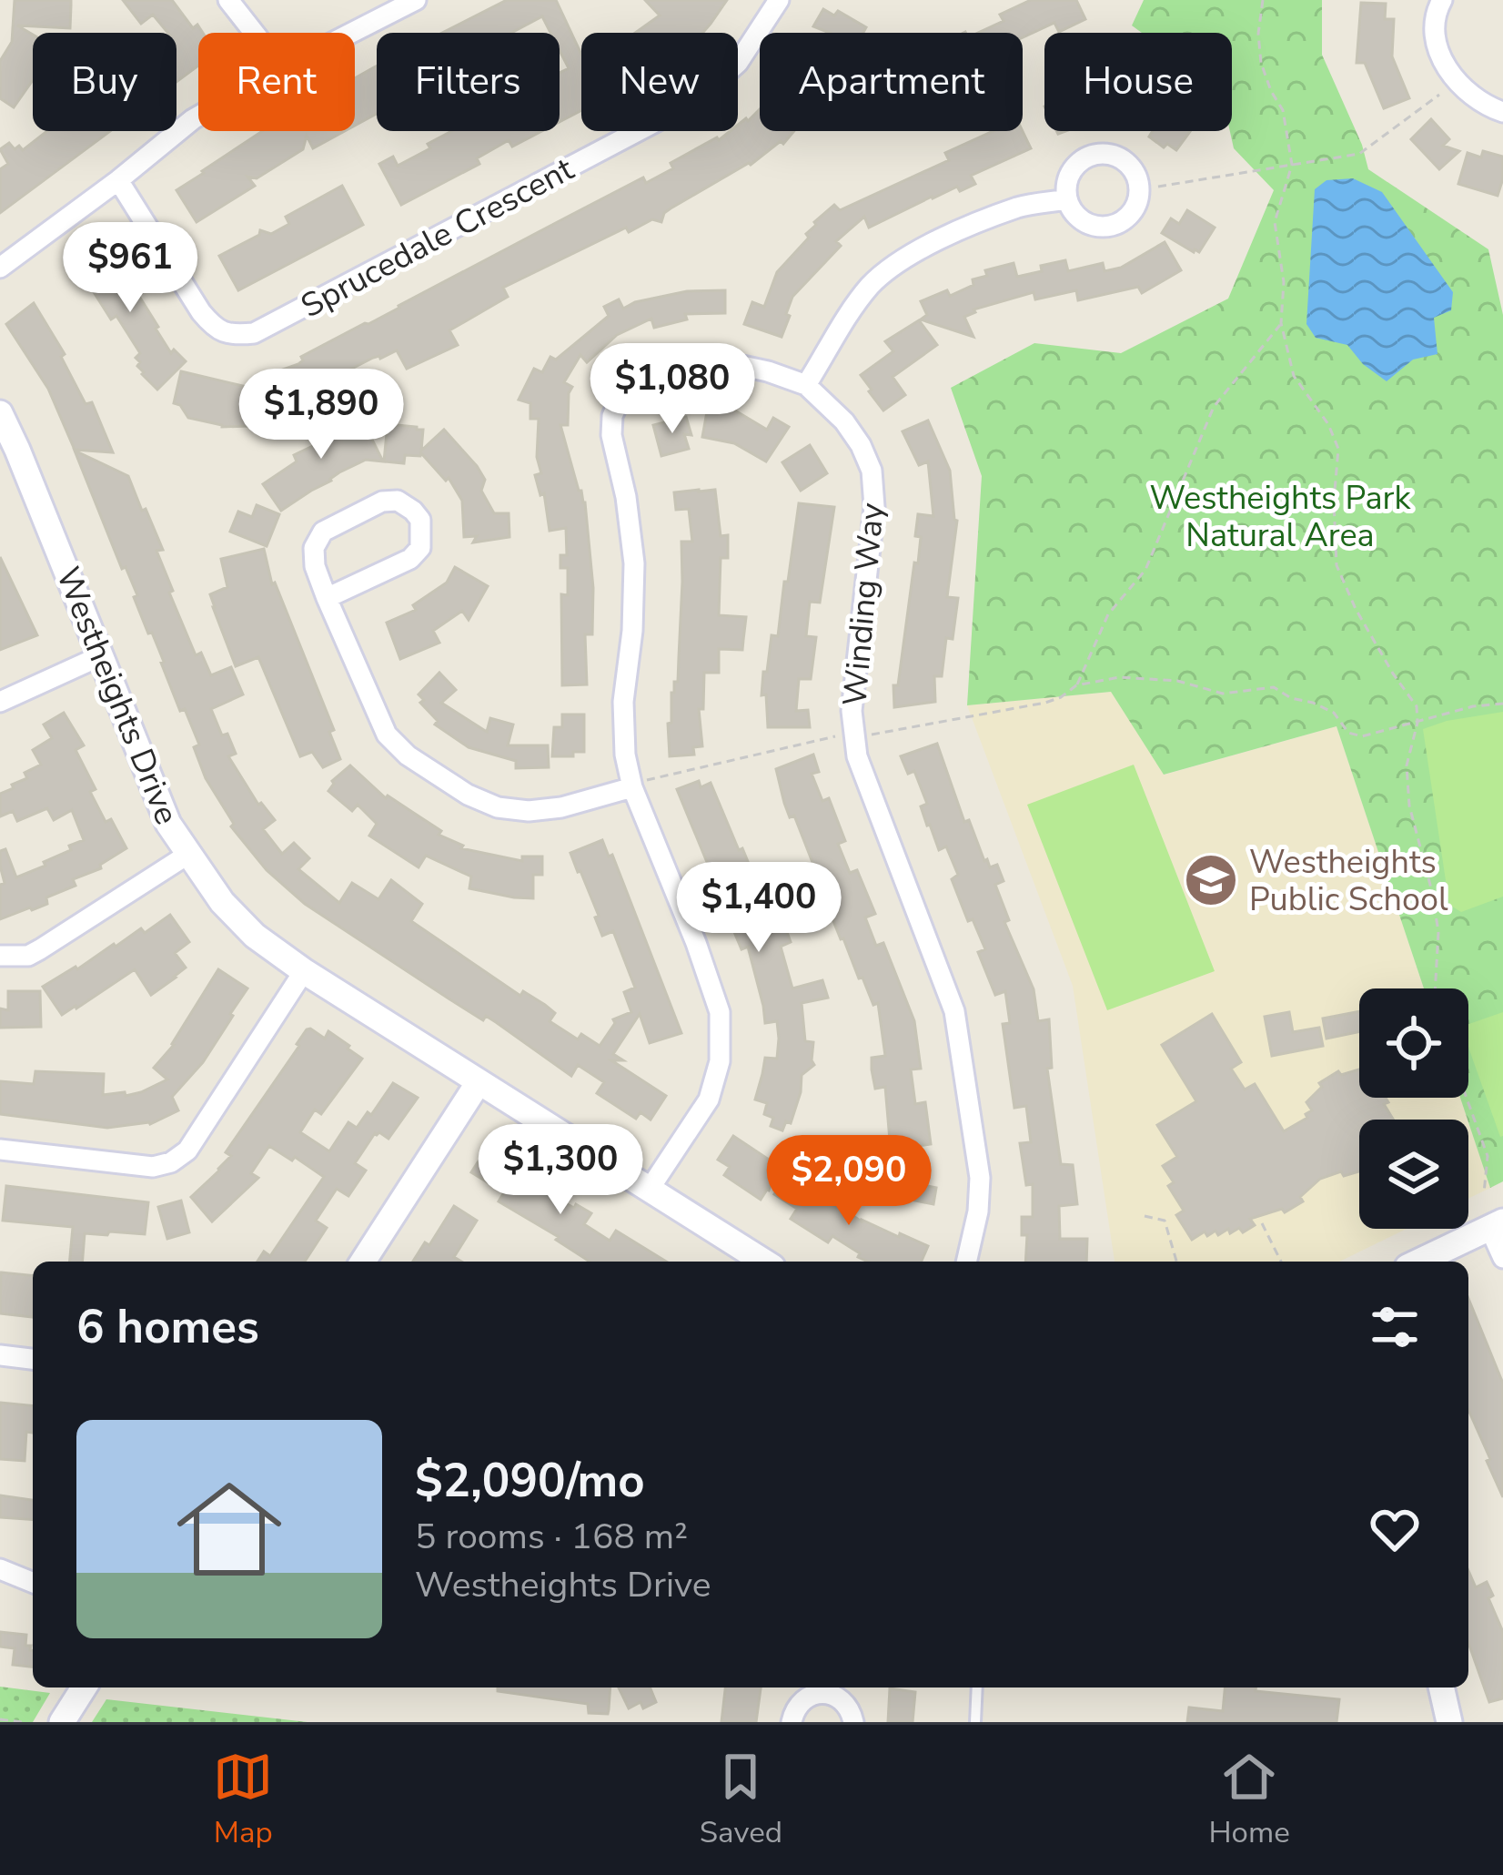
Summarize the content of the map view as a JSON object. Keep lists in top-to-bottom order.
{
  "streets": {
    "street": ["Sprucedale Crescent", "Winding Way", "Westheights Drive"]
  },
  "crossings": [
    ["Winding Way", "Westheights Drive"]
  ],
  "parks": ["Westheights Park Natural Area"],
  "places": {
    "school or university": ["Westheights Public School"]
  },
  "page": {
    "chip": [
      "Buy",
      "Rent",
      "Filters",
      "New",
      "Apartment",
      "House"
    ],
    "price": [
      "$961",
      "$1,080",
      "$1,890",
      "$1,400",
      "$1,300",
      "$2,090"
    ],
    "heading": "6 homes",
    "list": [
      {
        "name": "$2,090/mo",
        "note": "5 rooms · 168 m² · Westheights Drive"
      }
    ],
    "tabs": ["Map", "Saved", "Home"]
  }
}
